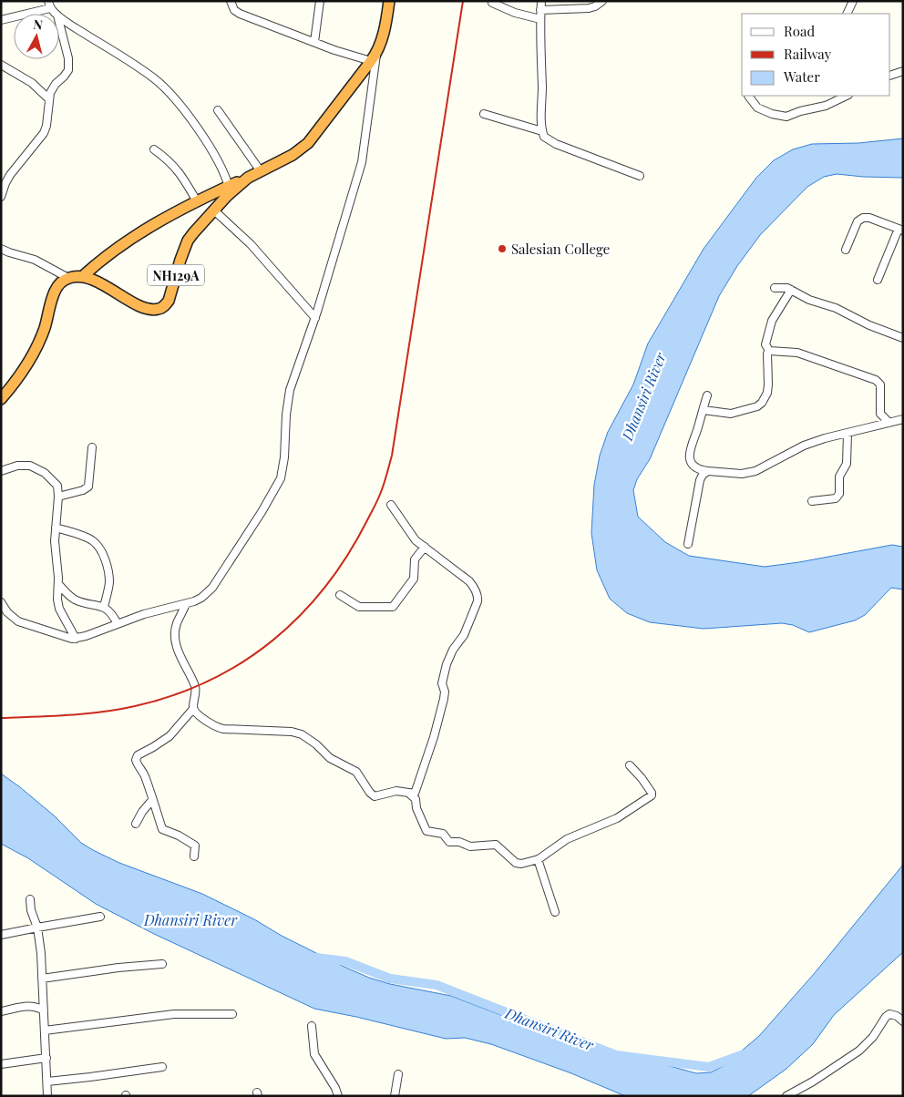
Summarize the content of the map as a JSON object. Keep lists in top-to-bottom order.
{
  "streets": {
    "highway": ["NH129A"]
  },
  "water": ["Dhansiri River"],
  "places": ["Salesian College"],
  "legend": ["Road", "Railway", "Water"],
  "north": "top"
}
